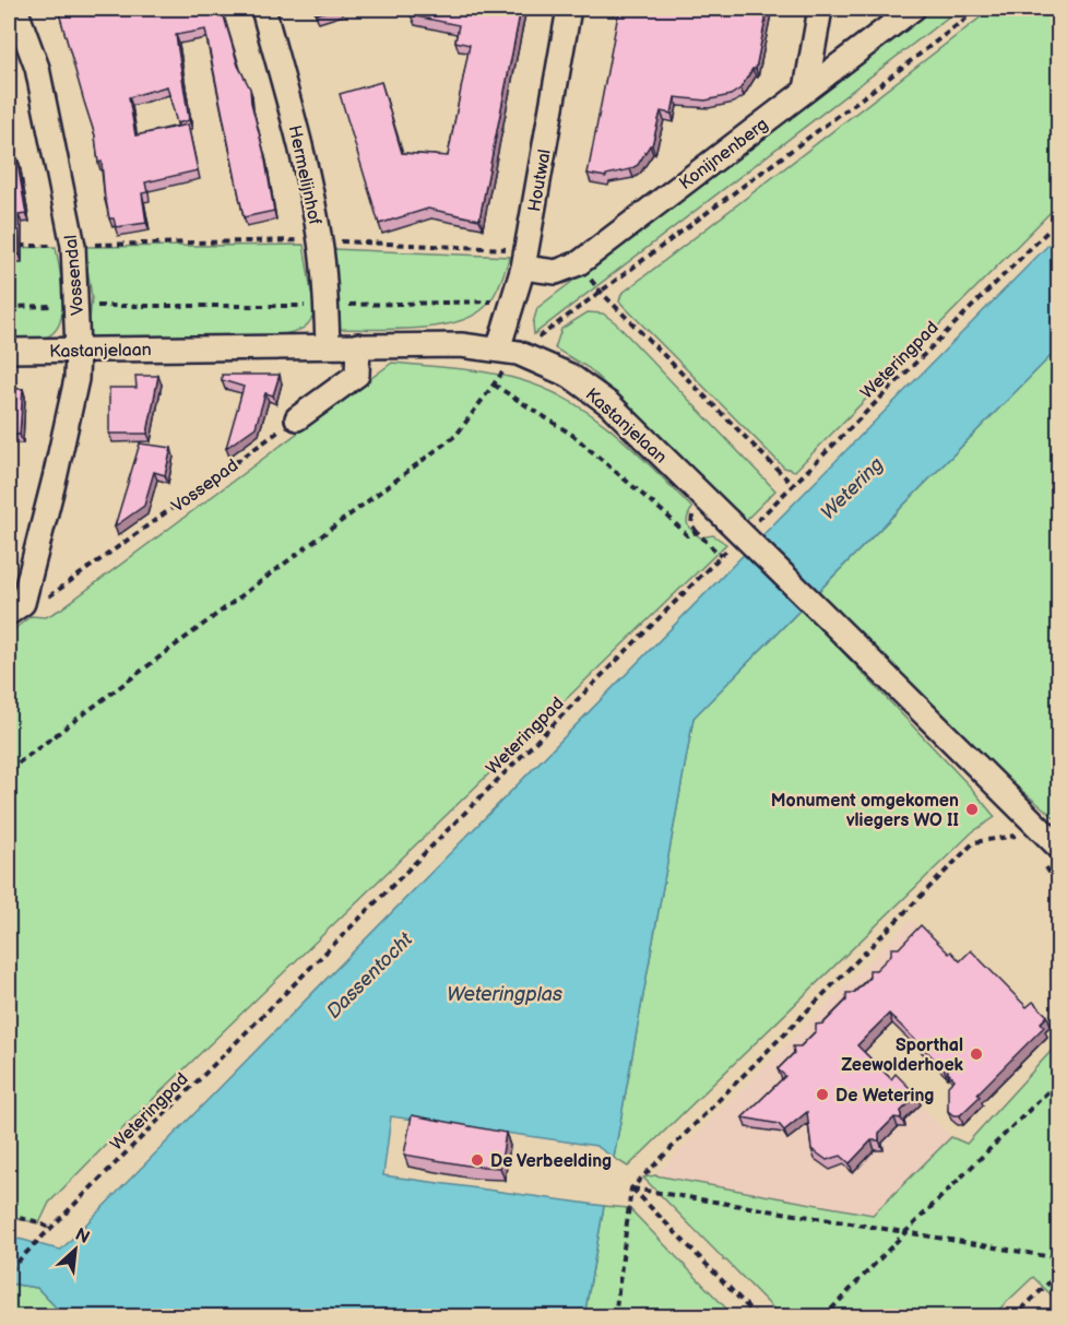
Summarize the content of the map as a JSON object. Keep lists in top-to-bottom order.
{
  "streets": {
    "street": [
      "Konijnenberg",
      "Hermelijnhof",
      "Houtwal",
      "Vossendal",
      "Kastanjelaan"
    ],
    "path": ["Weteringpad", "Vossepad"]
  },
  "crossings": [
    ["Konijnenberg", "Houtwal"],
    ["Hermelijnhof", "Kastanjelaan"],
    ["Houtwal", "Kastanjelaan"],
    ["Vossendal", "Kastanjelaan"],
    ["Vossendal", "Vossepad"]
  ],
  "water": ["Wetering", "Dassentocht", "Weteringplas"],
  "places": [
    "Monument omgekomen vliegers WO II",
    "Sporthal Zeewolderhoek",
    "De Wetering",
    "De Verbeelding"
  ],
  "north": "top right"
}
